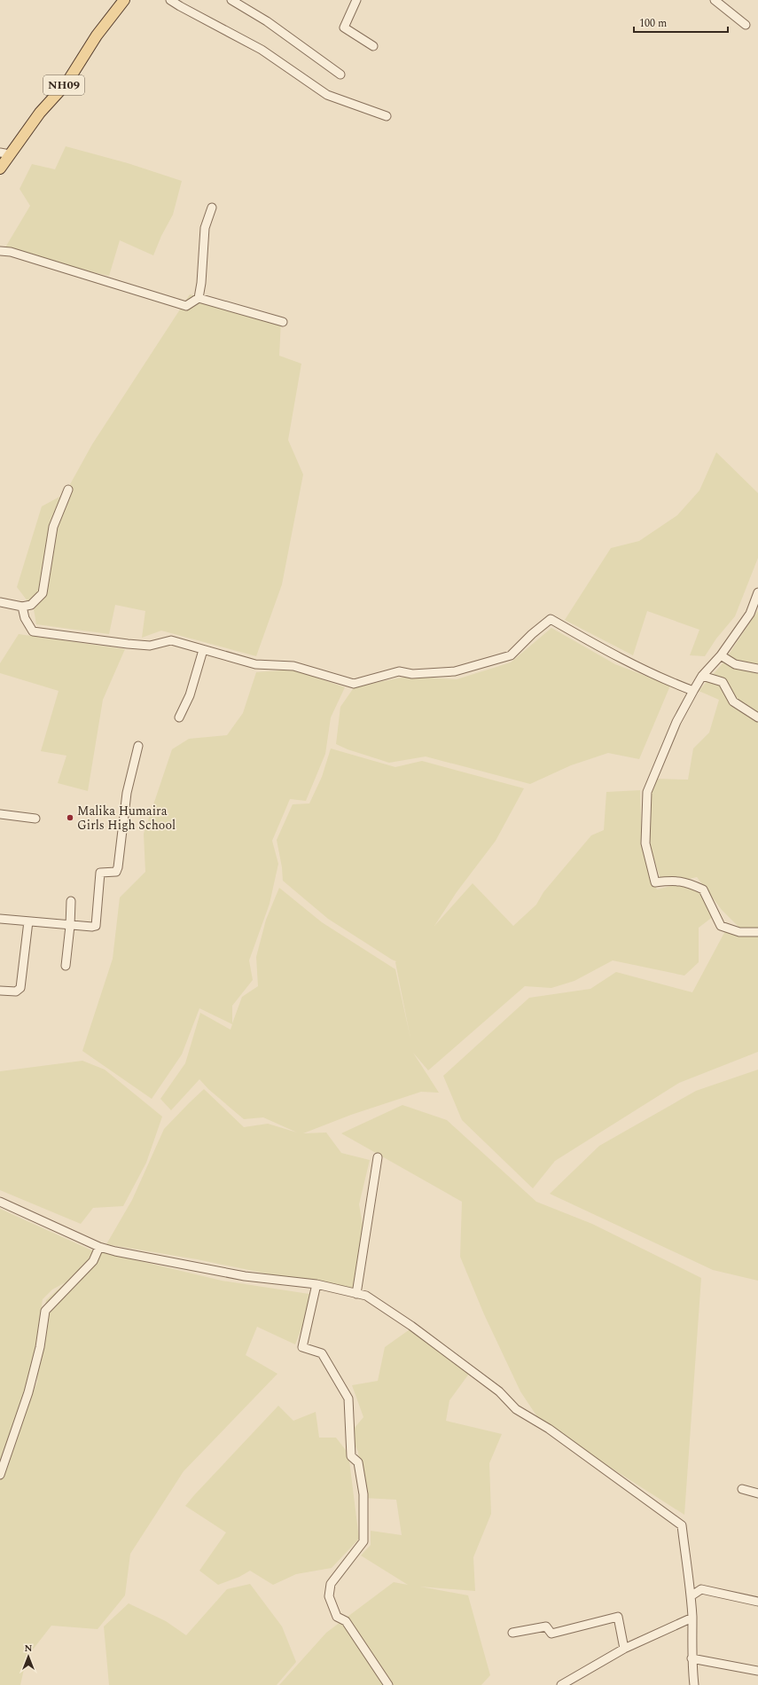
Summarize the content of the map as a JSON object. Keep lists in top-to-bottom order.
{
  "streets": {
    "main road": ["NH09"]
  },
  "places": ["Malika Humaira Girls High School"],
  "scale_bar": "100 m",
  "north": "top"
}
